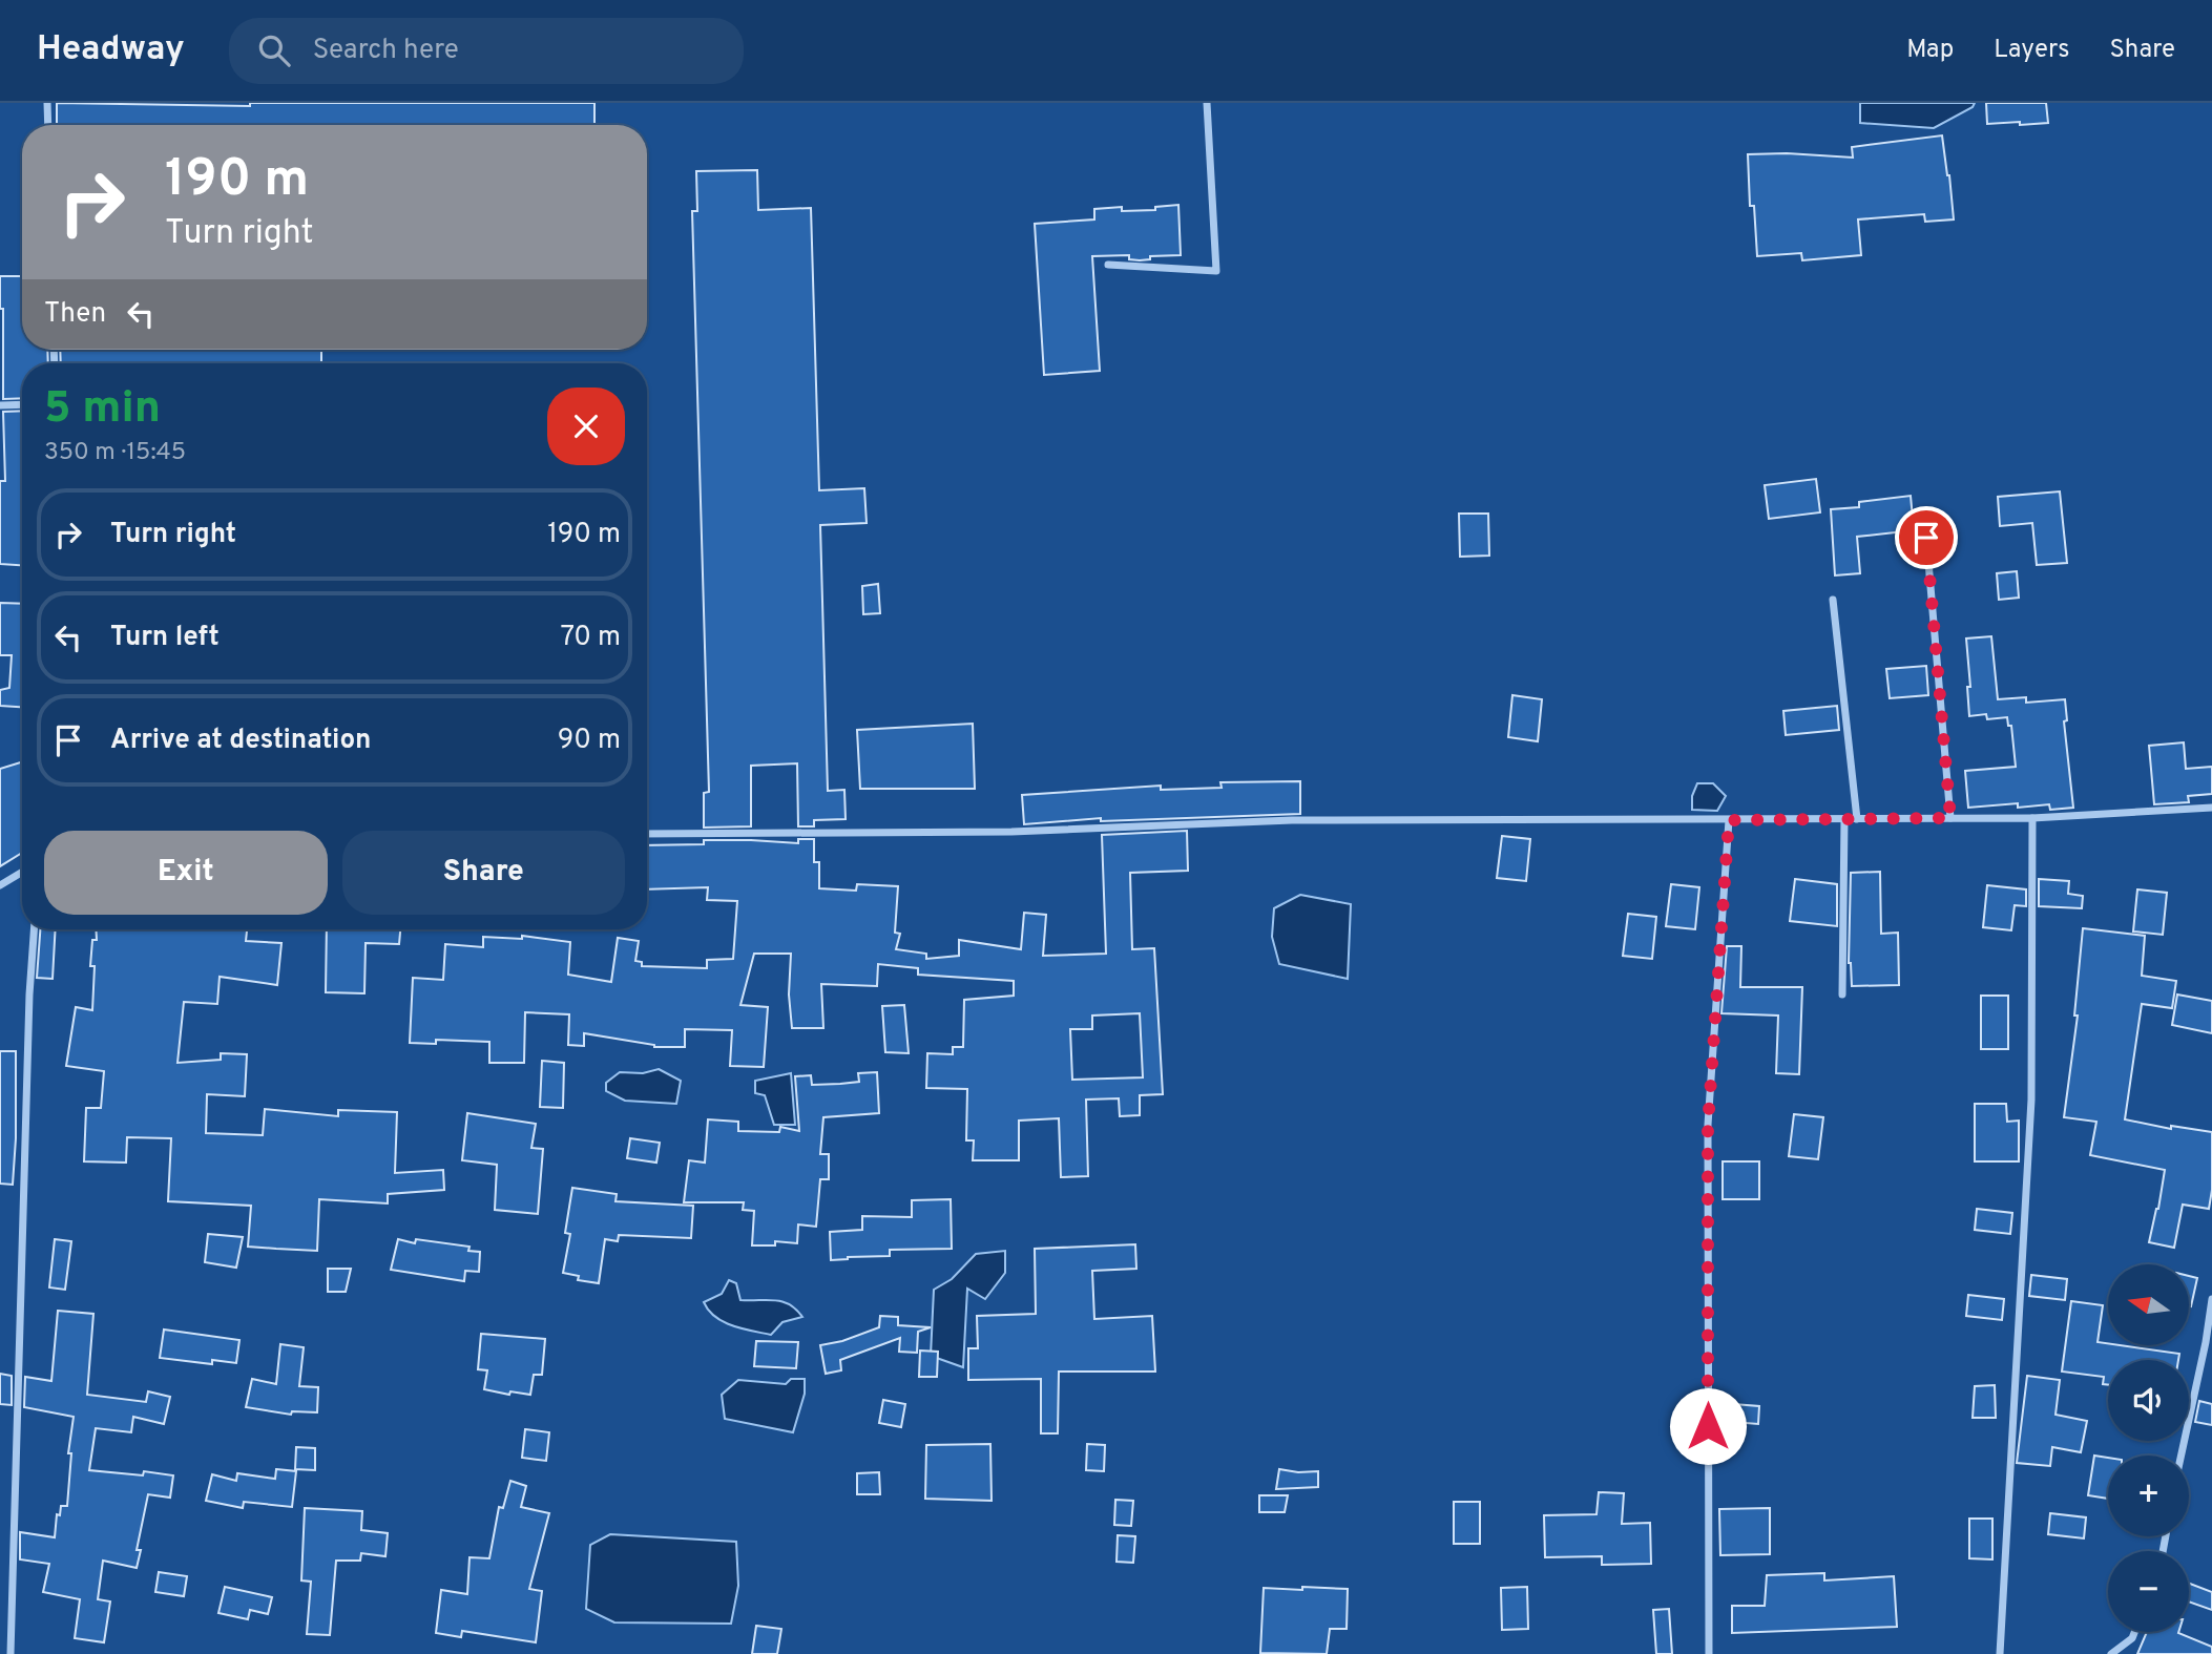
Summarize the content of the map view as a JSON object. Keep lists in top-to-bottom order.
{
  "north": "left",
  "page": {
    "header": "Headway",
    "search": "Search here",
    "nav": ["Map", "Layers", "Share"],
    "turn": ["190 m", "Turn right"],
    "then": "Then",
    "heading": ["5 min", "350 m · 15:45"],
    "list": [
      {
        "name": "Turn right",
        "value": "190 m"
      },
      {
        "name": "Turn left",
        "value": "70 m"
      },
      {
        "name": "Arrive at destination",
        "value": "90 m"
      }
    ],
    "buttons": ["Exit", "Share"],
    "map_buttons": ["+", "−"]
  }
}
